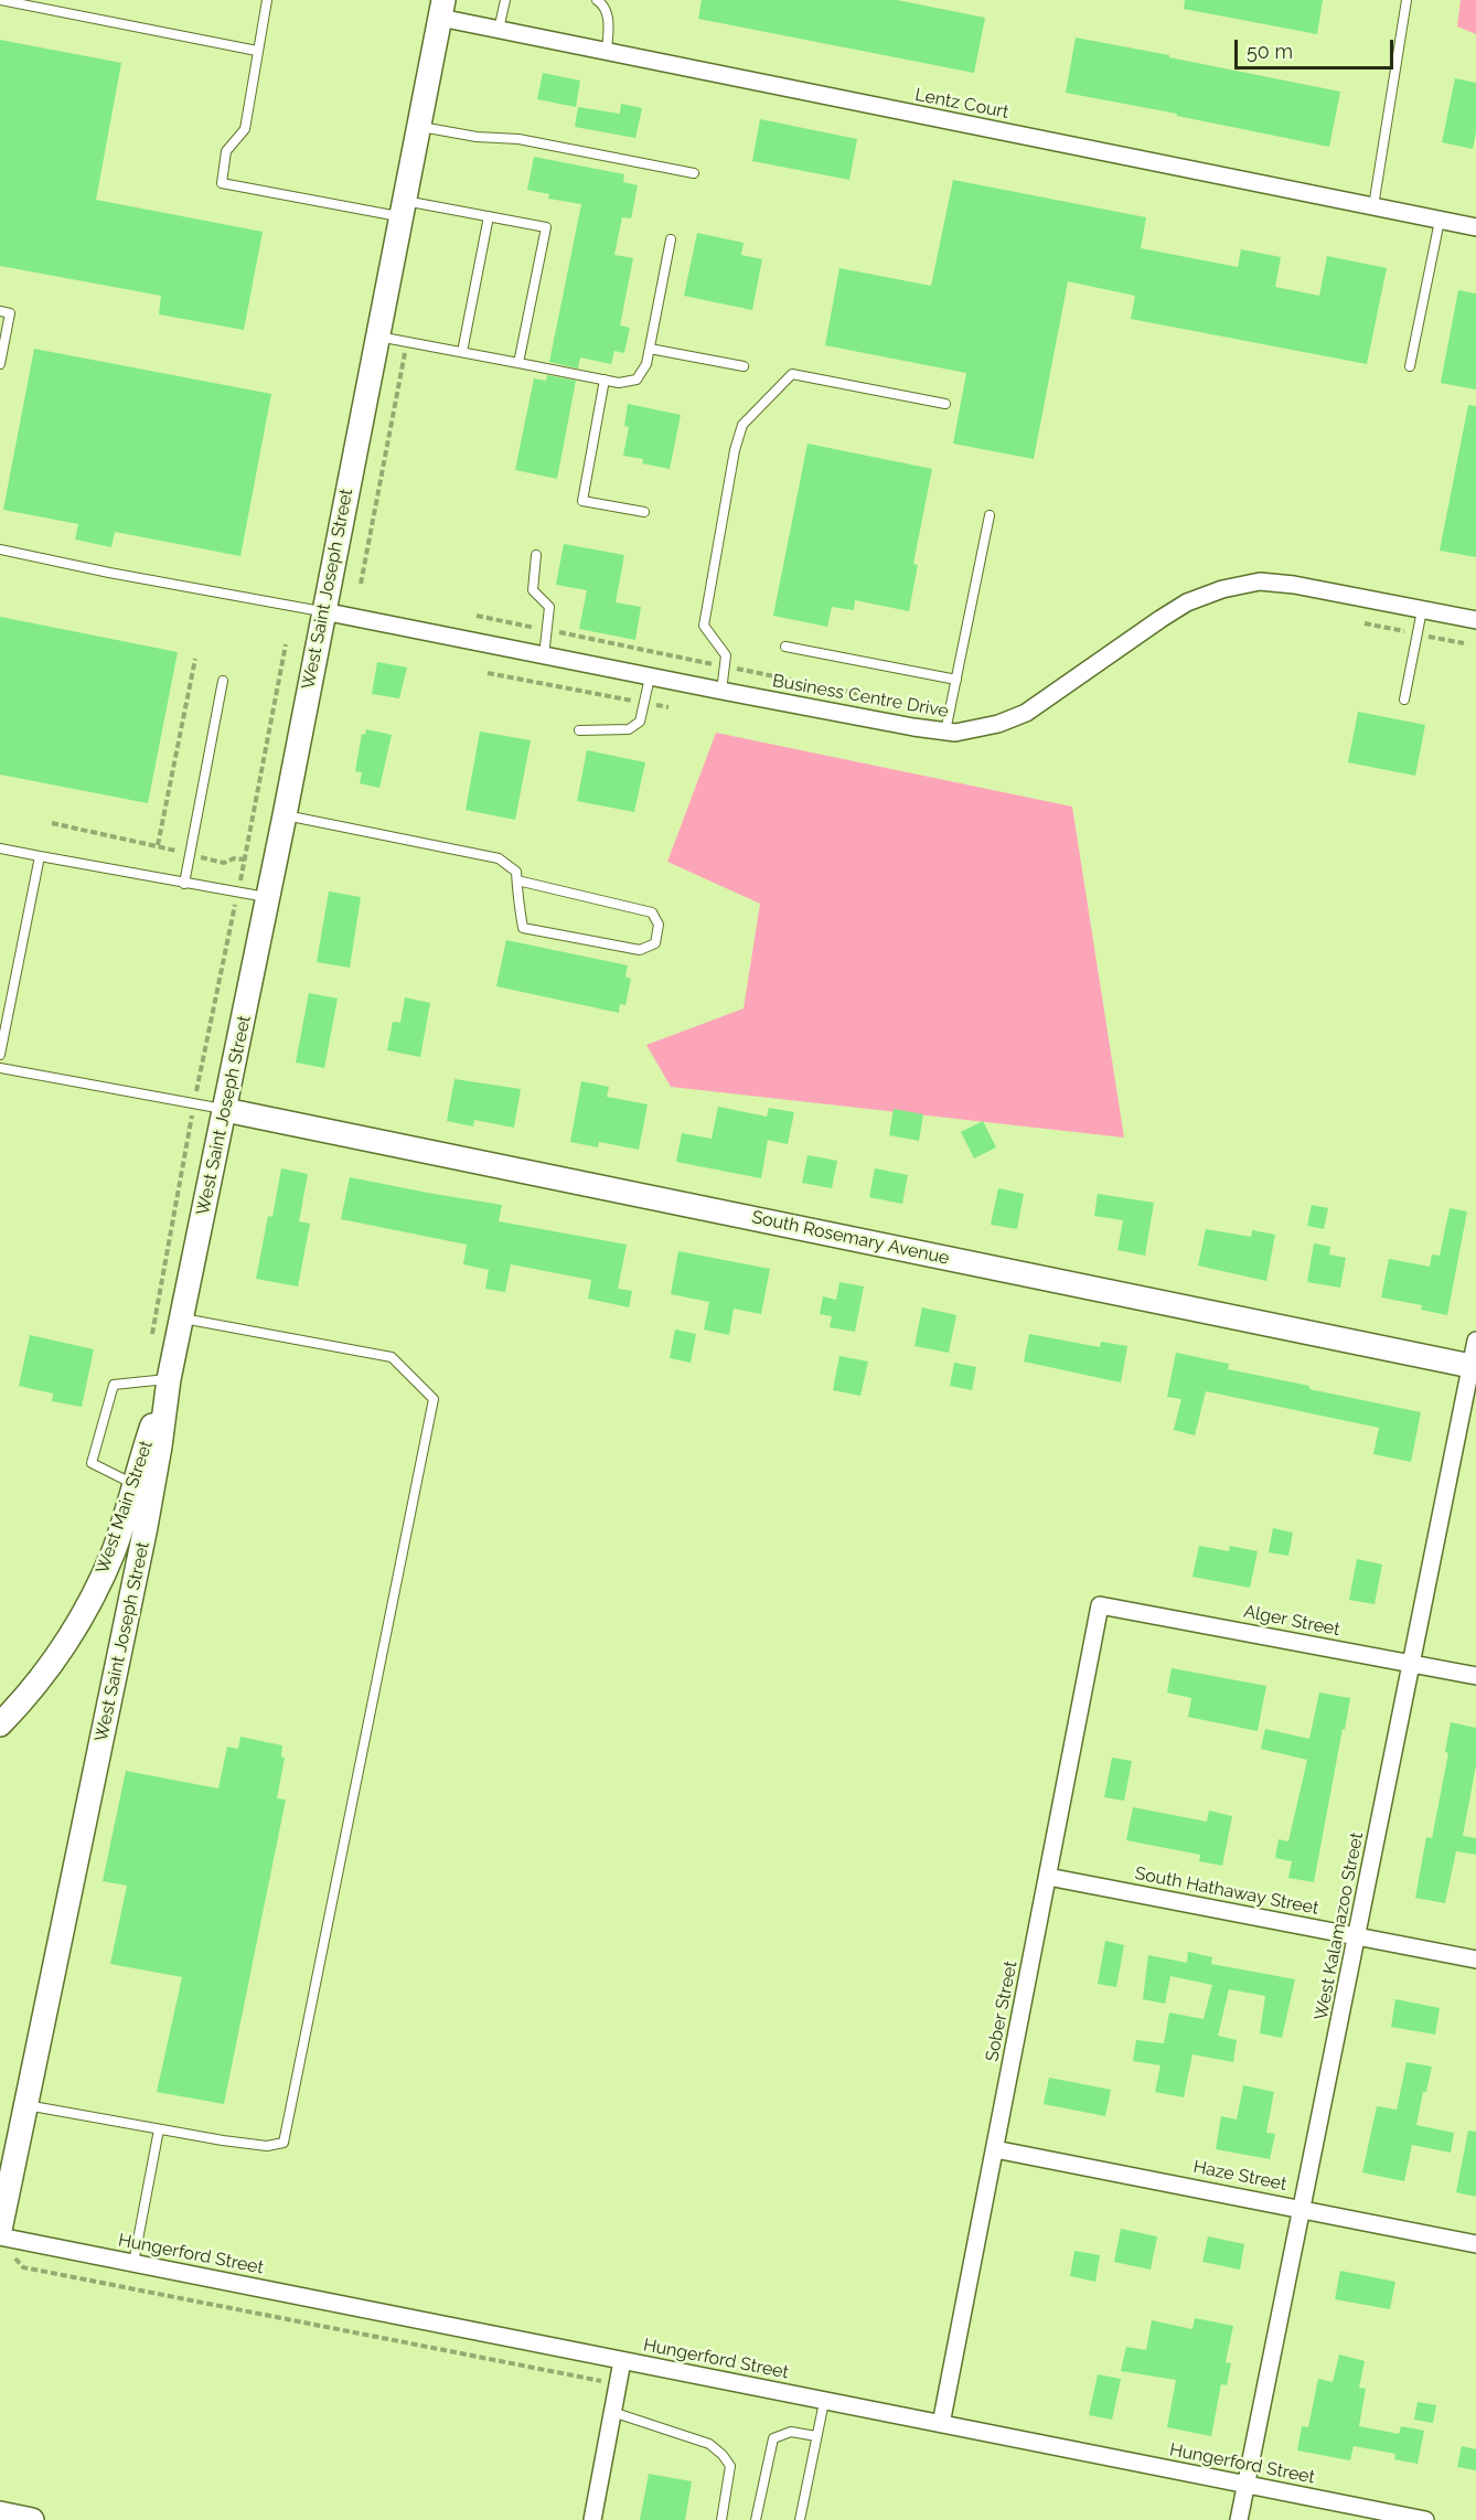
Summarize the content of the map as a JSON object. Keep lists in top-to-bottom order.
{
  "streets": {
    "street": [
      "Lentz Court",
      "West Saint Joseph Street",
      "Business Centre Drive",
      "South Rosemary Avenue",
      "West Main Street",
      "Alger Street",
      "South Hathaway Street",
      "West Kalamazoo Street",
      "Sober Street",
      "Haze Street",
      "Hungerford Street"
    ]
  },
  "crossings": [
    ["Lentz Court", "West Saint Joseph Street"],
    ["West Saint Joseph Street", "Business Centre Drive"],
    ["West Saint Joseph Street", "South Rosemary Avenue"],
    ["West Saint Joseph Street", "West Main Street"],
    ["West Saint Joseph Street", "Hungerford Street"],
    ["South Rosemary Avenue", "West Kalamazoo Street"],
    ["Alger Street", "West Kalamazoo Street"],
    ["Alger Street", "Sober Street"],
    ["South Hathaway Street", "West Kalamazoo Street"],
    ["South Hathaway Street", "Sober Street"],
    ["West Kalamazoo Street", "Haze Street"],
    ["West Kalamazoo Street", "Hungerford Street"],
    ["Sober Street", "Haze Street"],
    ["Sober Street", "Hungerford Street"]
  ],
  "scale_bar": "50 m"
}
